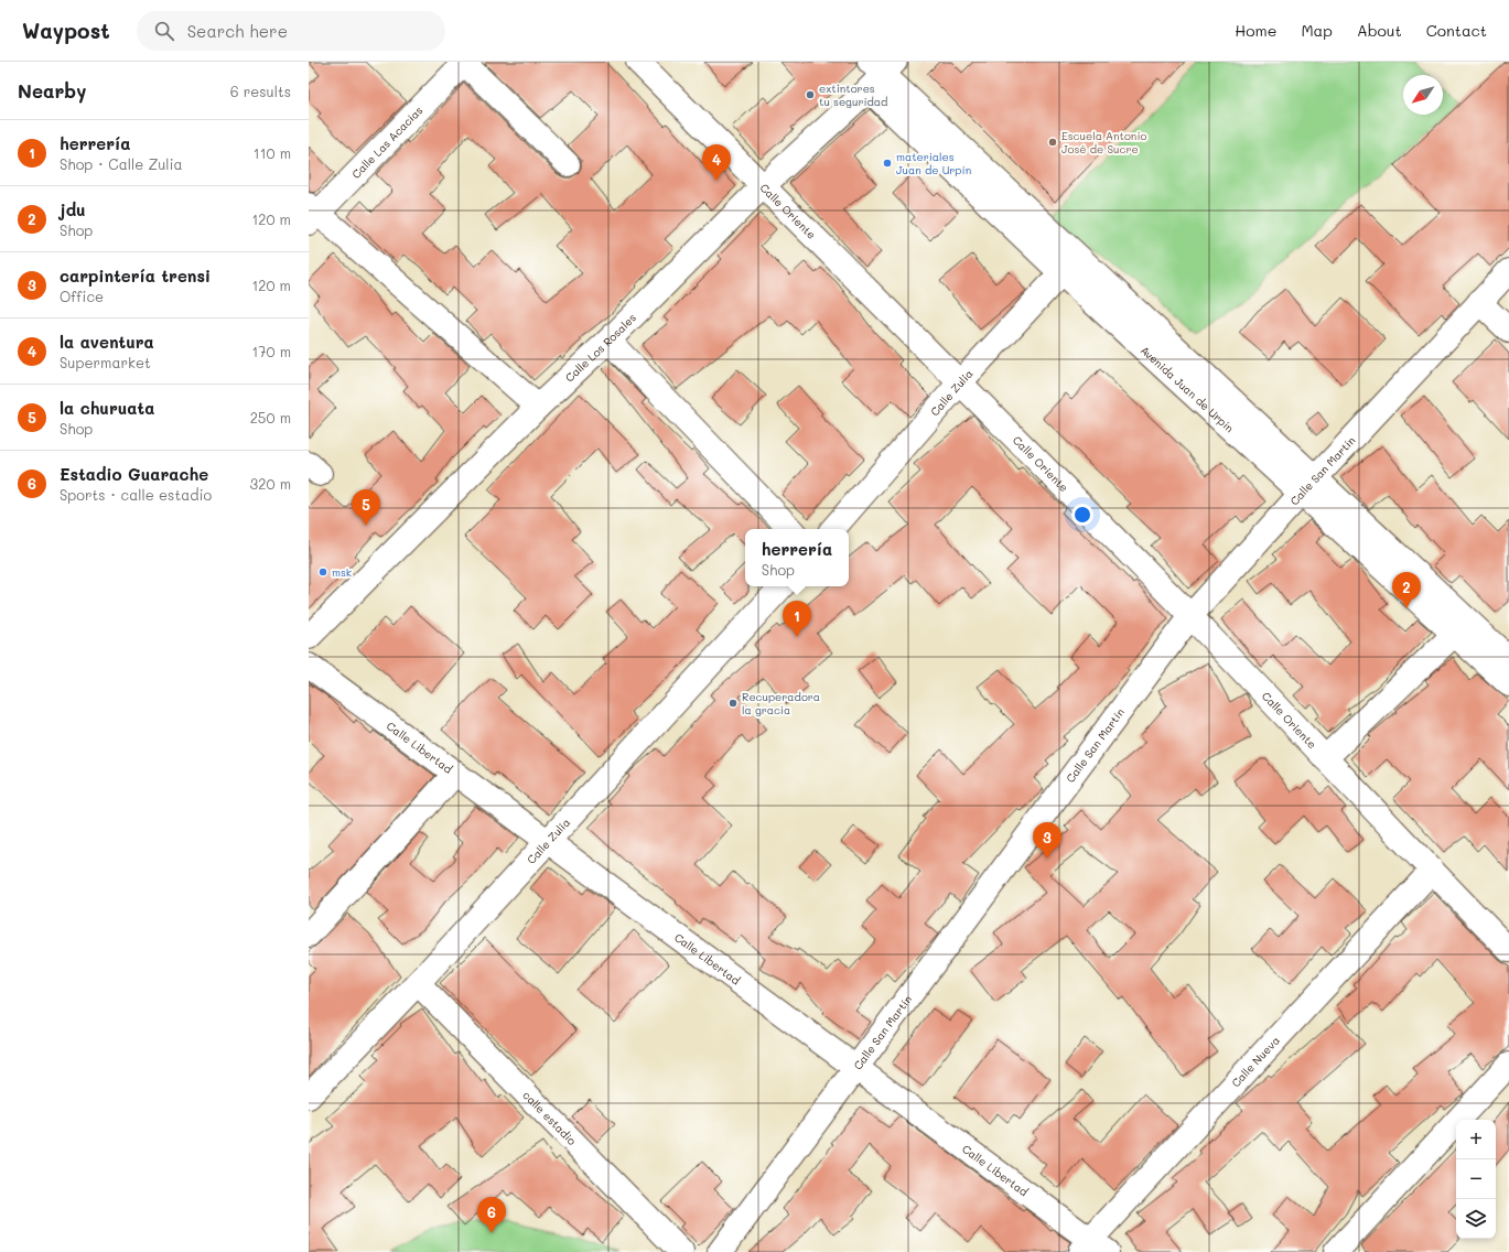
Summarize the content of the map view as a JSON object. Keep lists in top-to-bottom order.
{
  "streets": {
    "street": [
      "Calle Las Acacias",
      "Calle Oriente",
      "Calle Los Rosales",
      "Avenida Juan de Urpín",
      "Calle Zulia",
      "Calle San Martín",
      "Calle Libertad",
      "Calle Nueva",
      "calle estadio"
    ]
  },
  "crossings": [
    ["Calle Oriente", "Calle Los Rosales"],
    ["Calle Oriente", "Calle Zulia"],
    ["Calle Oriente", "Calle San Martín"],
    ["Calle Oriente", "Calle Nueva"],
    ["Calle Los Rosales", "Avenida Juan de Urpín"],
    ["Avenida Juan de Urpín", "Calle Zulia"],
    ["Avenida Juan de Urpín", "Calle San Martín"],
    ["Calle Zulia", "Calle Libertad"],
    ["Calle Zulia", "calle estadio"],
    ["Calle San Martín", "Calle Libertad"],
    ["Calle Libertad", "Calle Nueva"]
  ],
  "places": [
    "extintores tu seguridad",
    "Escuela Antonio José de Sucre",
    "materiales Juan de Urpín",
    "msk",
    "Recuperadora la gracia"
  ],
  "north": "bottom left",
  "page": {
    "header": "Waypost",
    "search": "Search here",
    "nav": [
      "Home",
      "Map",
      "About",
      "Contact"
    ],
    "heading": ["Nearby", "6 results"],
    "list": [
      {
        "mark": "1",
        "name": "herrería",
        "note": "Shop · Calle Zulia",
        "value": "110 m"
      },
      {
        "mark": "2",
        "name": "jdu",
        "note": "Shop",
        "value": "120 m"
      },
      {
        "mark": "3",
        "name": "carpintería trensi",
        "note": "Office",
        "value": "120 m"
      },
      {
        "mark": "4",
        "name": "la aventura",
        "note": "Supermarket",
        "value": "170 m"
      },
      {
        "mark": "5",
        "name": "la churuata",
        "note": "Shop",
        "value": "250 m"
      },
      {
        "mark": "6",
        "name": "Estadio Guarache",
        "note": "Sports · calle estadio",
        "value": "320 m"
      }
    ],
    "pins": [
      "4",
      "5",
      "2",
      "1",
      "3",
      "6"
    ],
    "popup": ["herrería", "Shop"],
    "map_buttons": ["+", "−"]
  }
}
